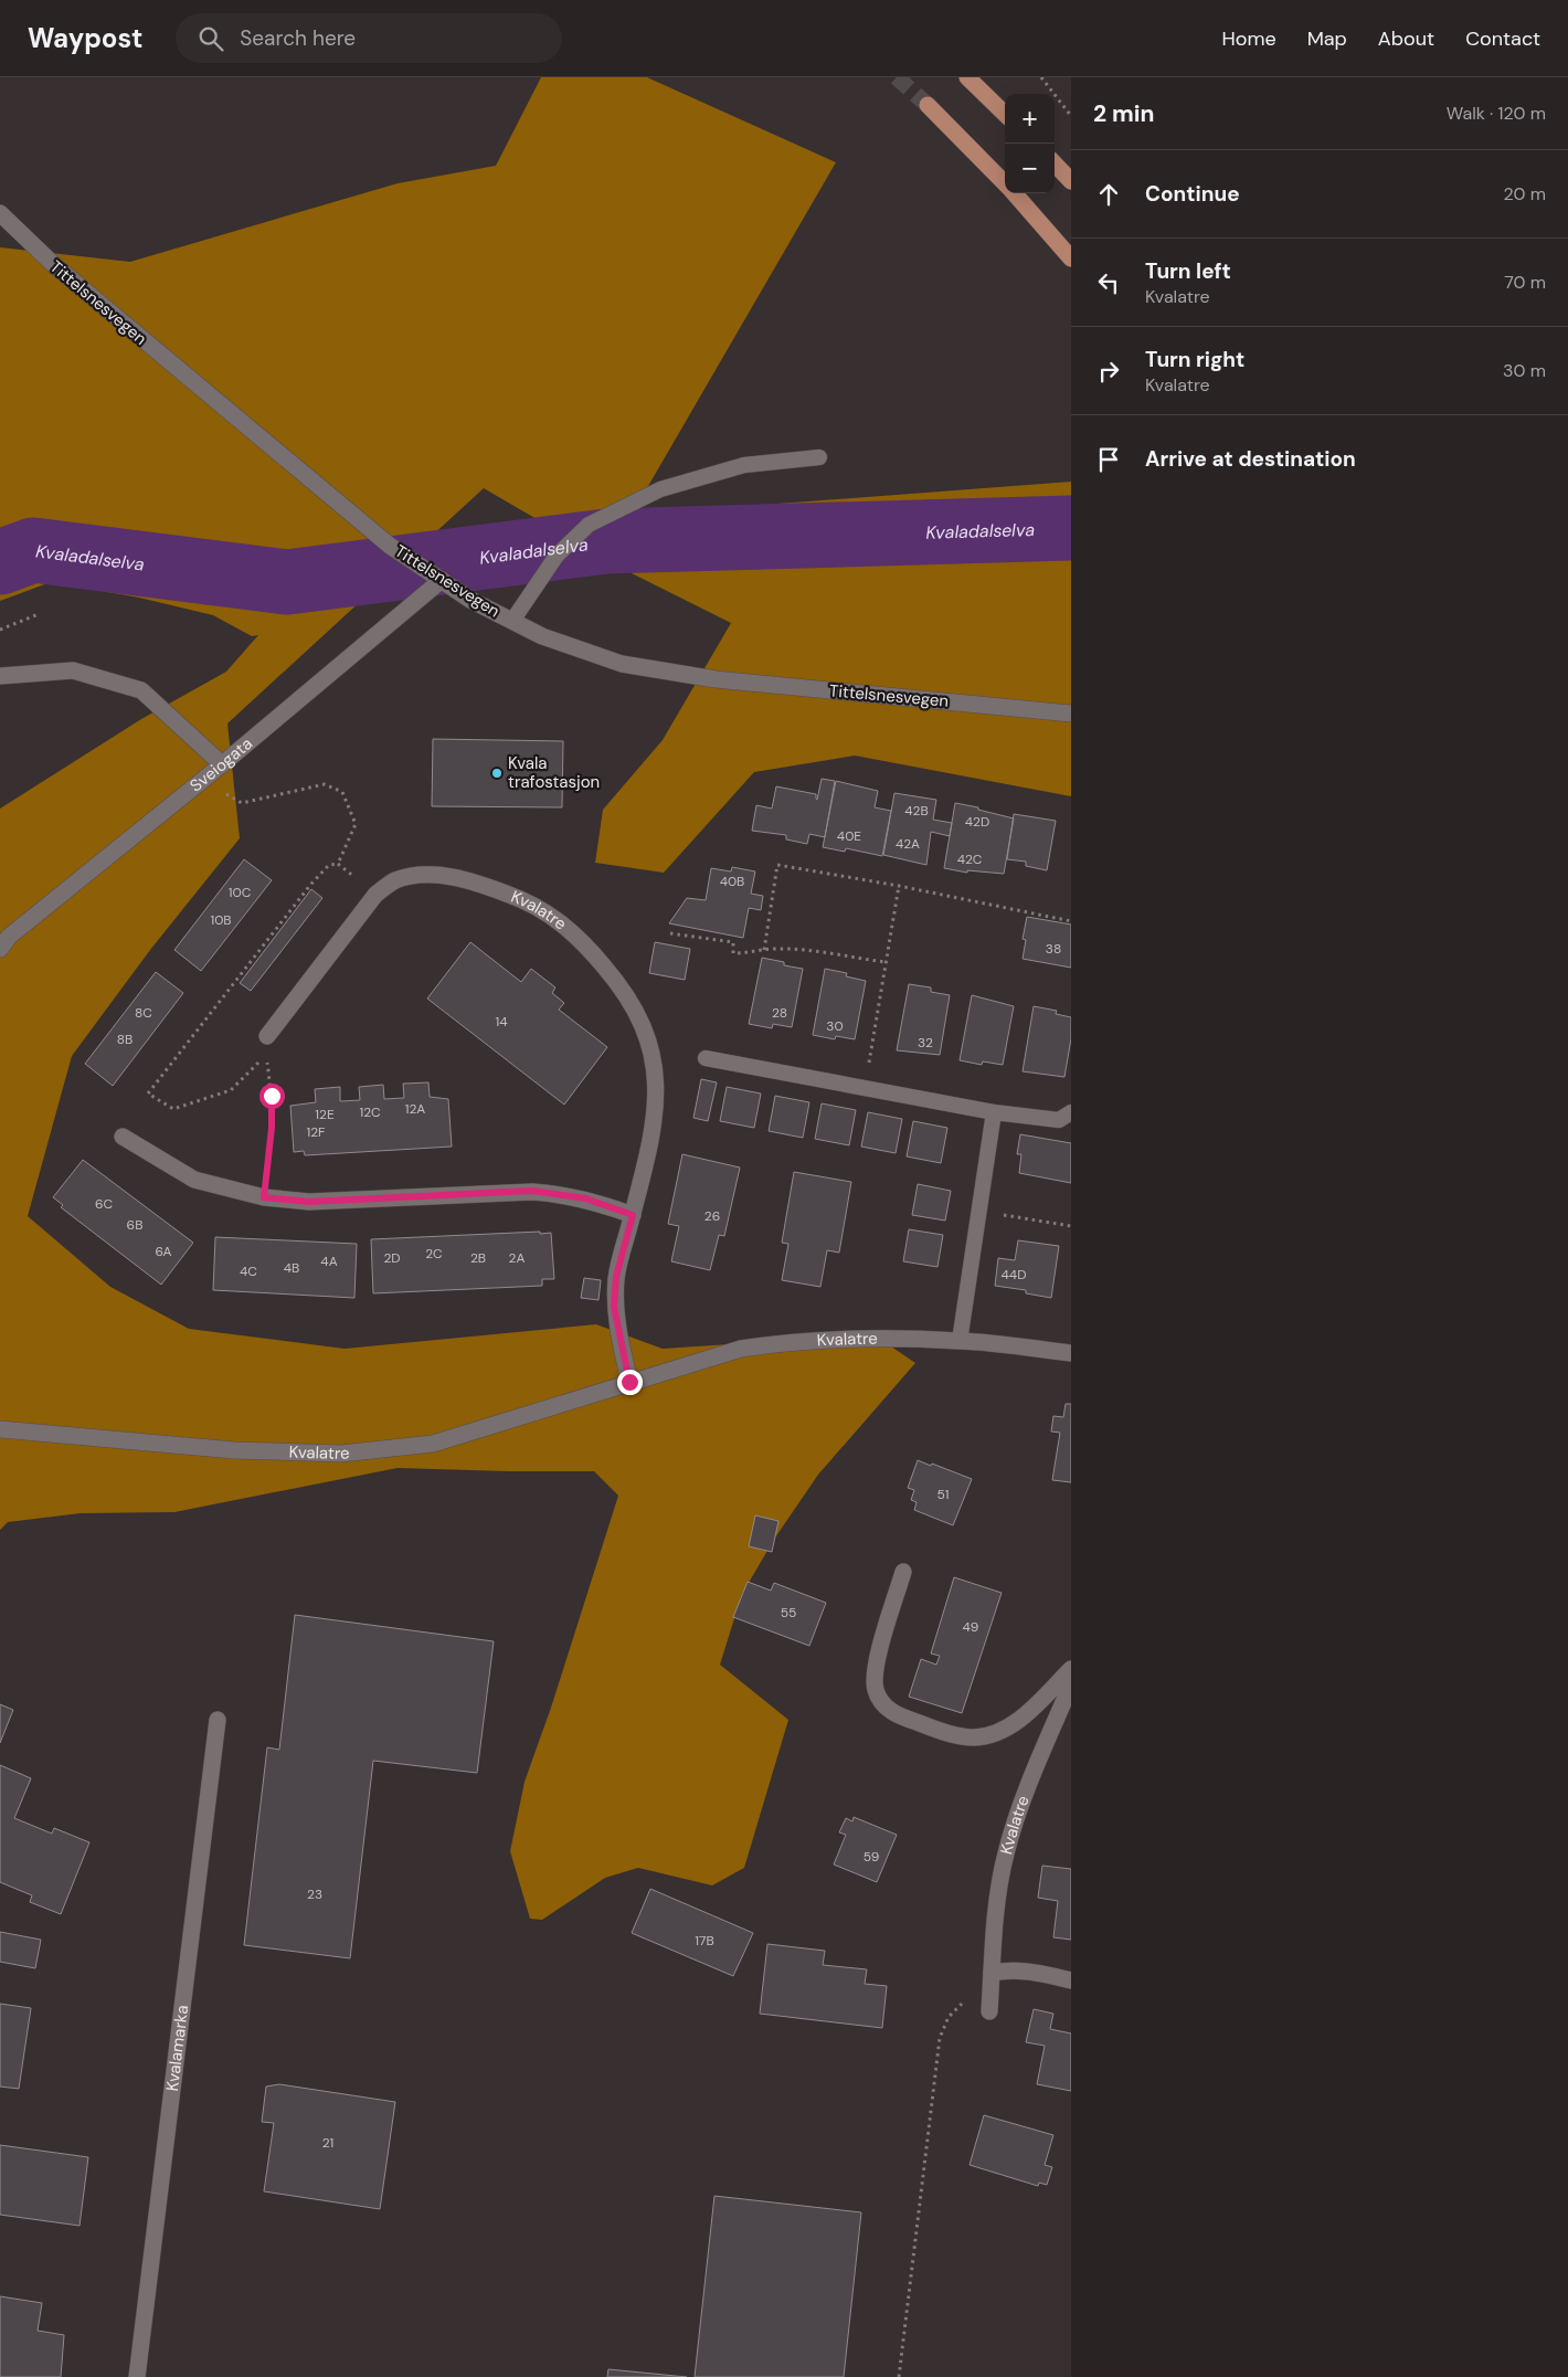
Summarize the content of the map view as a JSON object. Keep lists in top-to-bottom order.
{
  "streets": {
    "street": [
      "Tittelsnesvegen",
      "Sveiogata",
      "Kvalatre",
      "Kvalamarka"
    ]
  },
  "crossings": [
    ["Tittelsnesvegen", "Sveiogata"]
  ],
  "water": ["Kvaladalselva"],
  "places": ["Kvala trafostasjon"],
  "house_numbers": [
    "42B",
    "42D",
    "40E",
    "42A",
    "42C",
    "40B",
    "10C",
    "10B",
    "38",
    "8C",
    "28",
    "14",
    "30",
    "8B",
    "32",
    "12A",
    "12C",
    "12E",
    "12F",
    "6C",
    "26",
    "6B",
    "6A",
    "2C",
    "2D",
    "2B",
    "2A",
    "4A",
    "4B",
    "4C",
    "44D",
    "51",
    "55",
    "49",
    "59",
    "23",
    "17B",
    "21"
  ],
  "page": {
    "header": "Waypost",
    "search": "Search here",
    "nav": [
      "Home",
      "Map",
      "About",
      "Contact"
    ],
    "heading": ["2 min", "Walk · 120 m"],
    "map_buttons": ["+", "−"],
    "list": [
      ["Continue", "20 m"],
      ["Turn left", "Kvalatre", "70 m"],
      ["Turn right", "Kvalatre", "30 m"],
      "Arrive at destination"
    ]
  }
}
